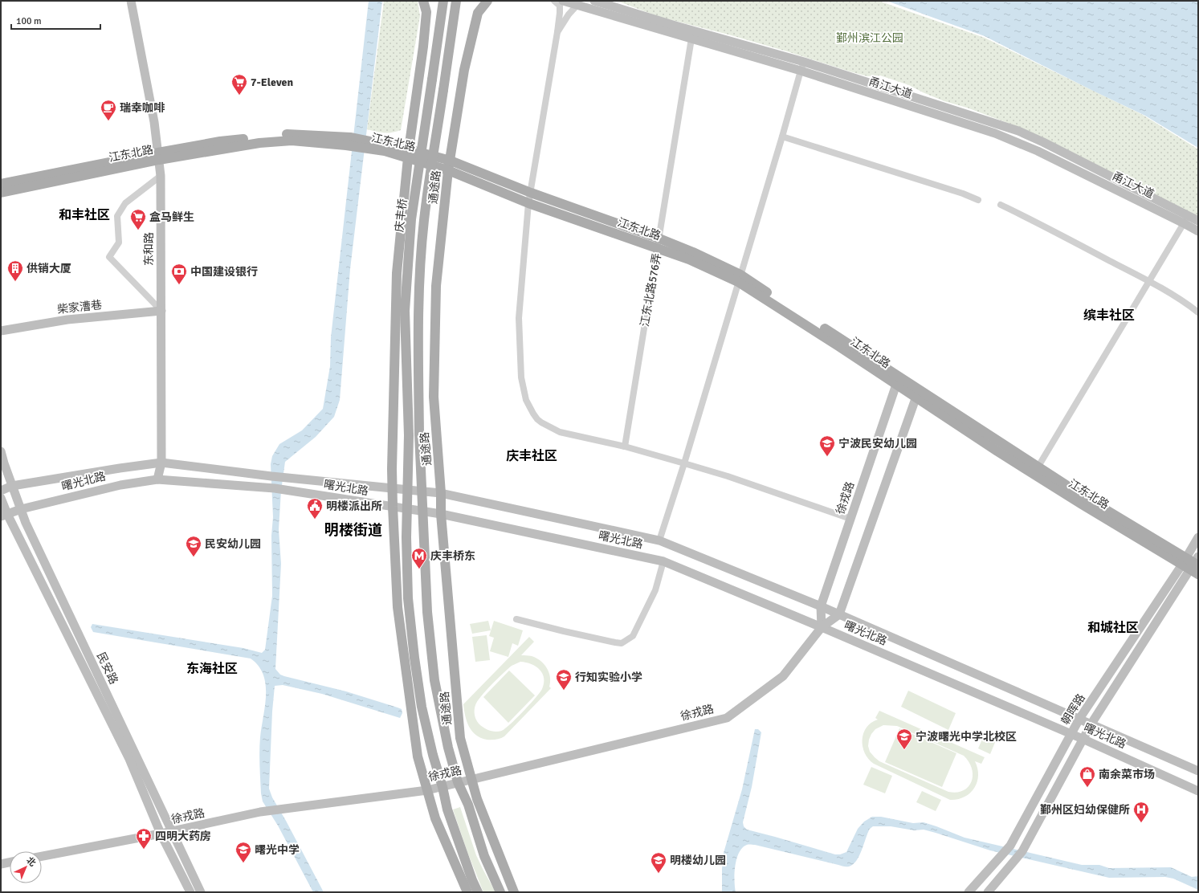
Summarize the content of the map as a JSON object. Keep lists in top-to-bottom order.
{
  "streets": {
    "main road": [
      "甬江大道",
      "江东北路",
      "通途路",
      "庆丰桥",
      "东和路",
      "柴家漕巷",
      "曙光北路",
      "徐戎路",
      "民安路",
      "朝晖路"
    ],
    "street": ["江东北路576弄"]
  },
  "crossings": [
    ["甬江大道", "江东北路576弄"],
    ["江东北路", "通途路"],
    ["江东北路", "东和路"],
    ["江东北路", "江东北路576弄"],
    ["江东北路", "徐戎路"],
    ["江东北路", "朝晖路"],
    ["通途路", "庆丰桥"],
    ["通途路", "曙光北路"],
    ["通途路", "徐戎路"],
    ["东和路", "柴家漕巷"],
    ["东和路", "曙光北路"],
    ["曙光北路", "徐戎路"],
    ["曙光北路", "民安路"],
    ["曙光北路", "朝晖路"],
    ["徐戎路", "民安路"]
  ],
  "districts": [
    "和丰社区",
    "缤丰社区",
    "庆丰社区",
    "明楼街道",
    "和城社区",
    "东海社区"
  ],
  "parks": ["鄞州滨江公园"],
  "places": {
    "supermarket": ["7-Eleven", "盒马鲜生"],
    "cafe": ["瑞幸咖啡"],
    "building": ["供销大厦"],
    "bank": ["中国建设银行"],
    "school or university": [
      "宁波民安幼儿园",
      "民安幼儿园",
      "行知实验小学",
      "宁波曙光中学北校区",
      "曙光中学",
      "明楼幼儿园"
    ],
    "public building": ["明楼派出所"],
    "metro station": ["庆丰桥东"],
    "shop": ["南余菜市场"],
    "hospital": ["鄞州区妇幼保健所"],
    "pharmacy": ["四明大药房"]
  },
  "scale_bar": "100 m",
  "north": "top right"
}
